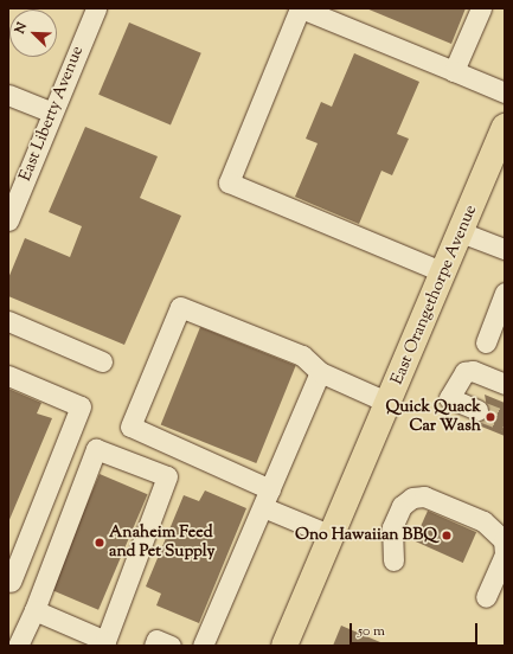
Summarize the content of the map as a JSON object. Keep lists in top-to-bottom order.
{
  "streets": {
    "main road": ["East Orangethorpe Avenue"],
    "street": ["East Liberty Avenue"]
  },
  "places": ["Quick Quack Car Wash", "Ono Hawaiian BBQ", "Anaheim Feed and Pet Supply"],
  "scale_bar": "50 m",
  "north": "top left"
}
